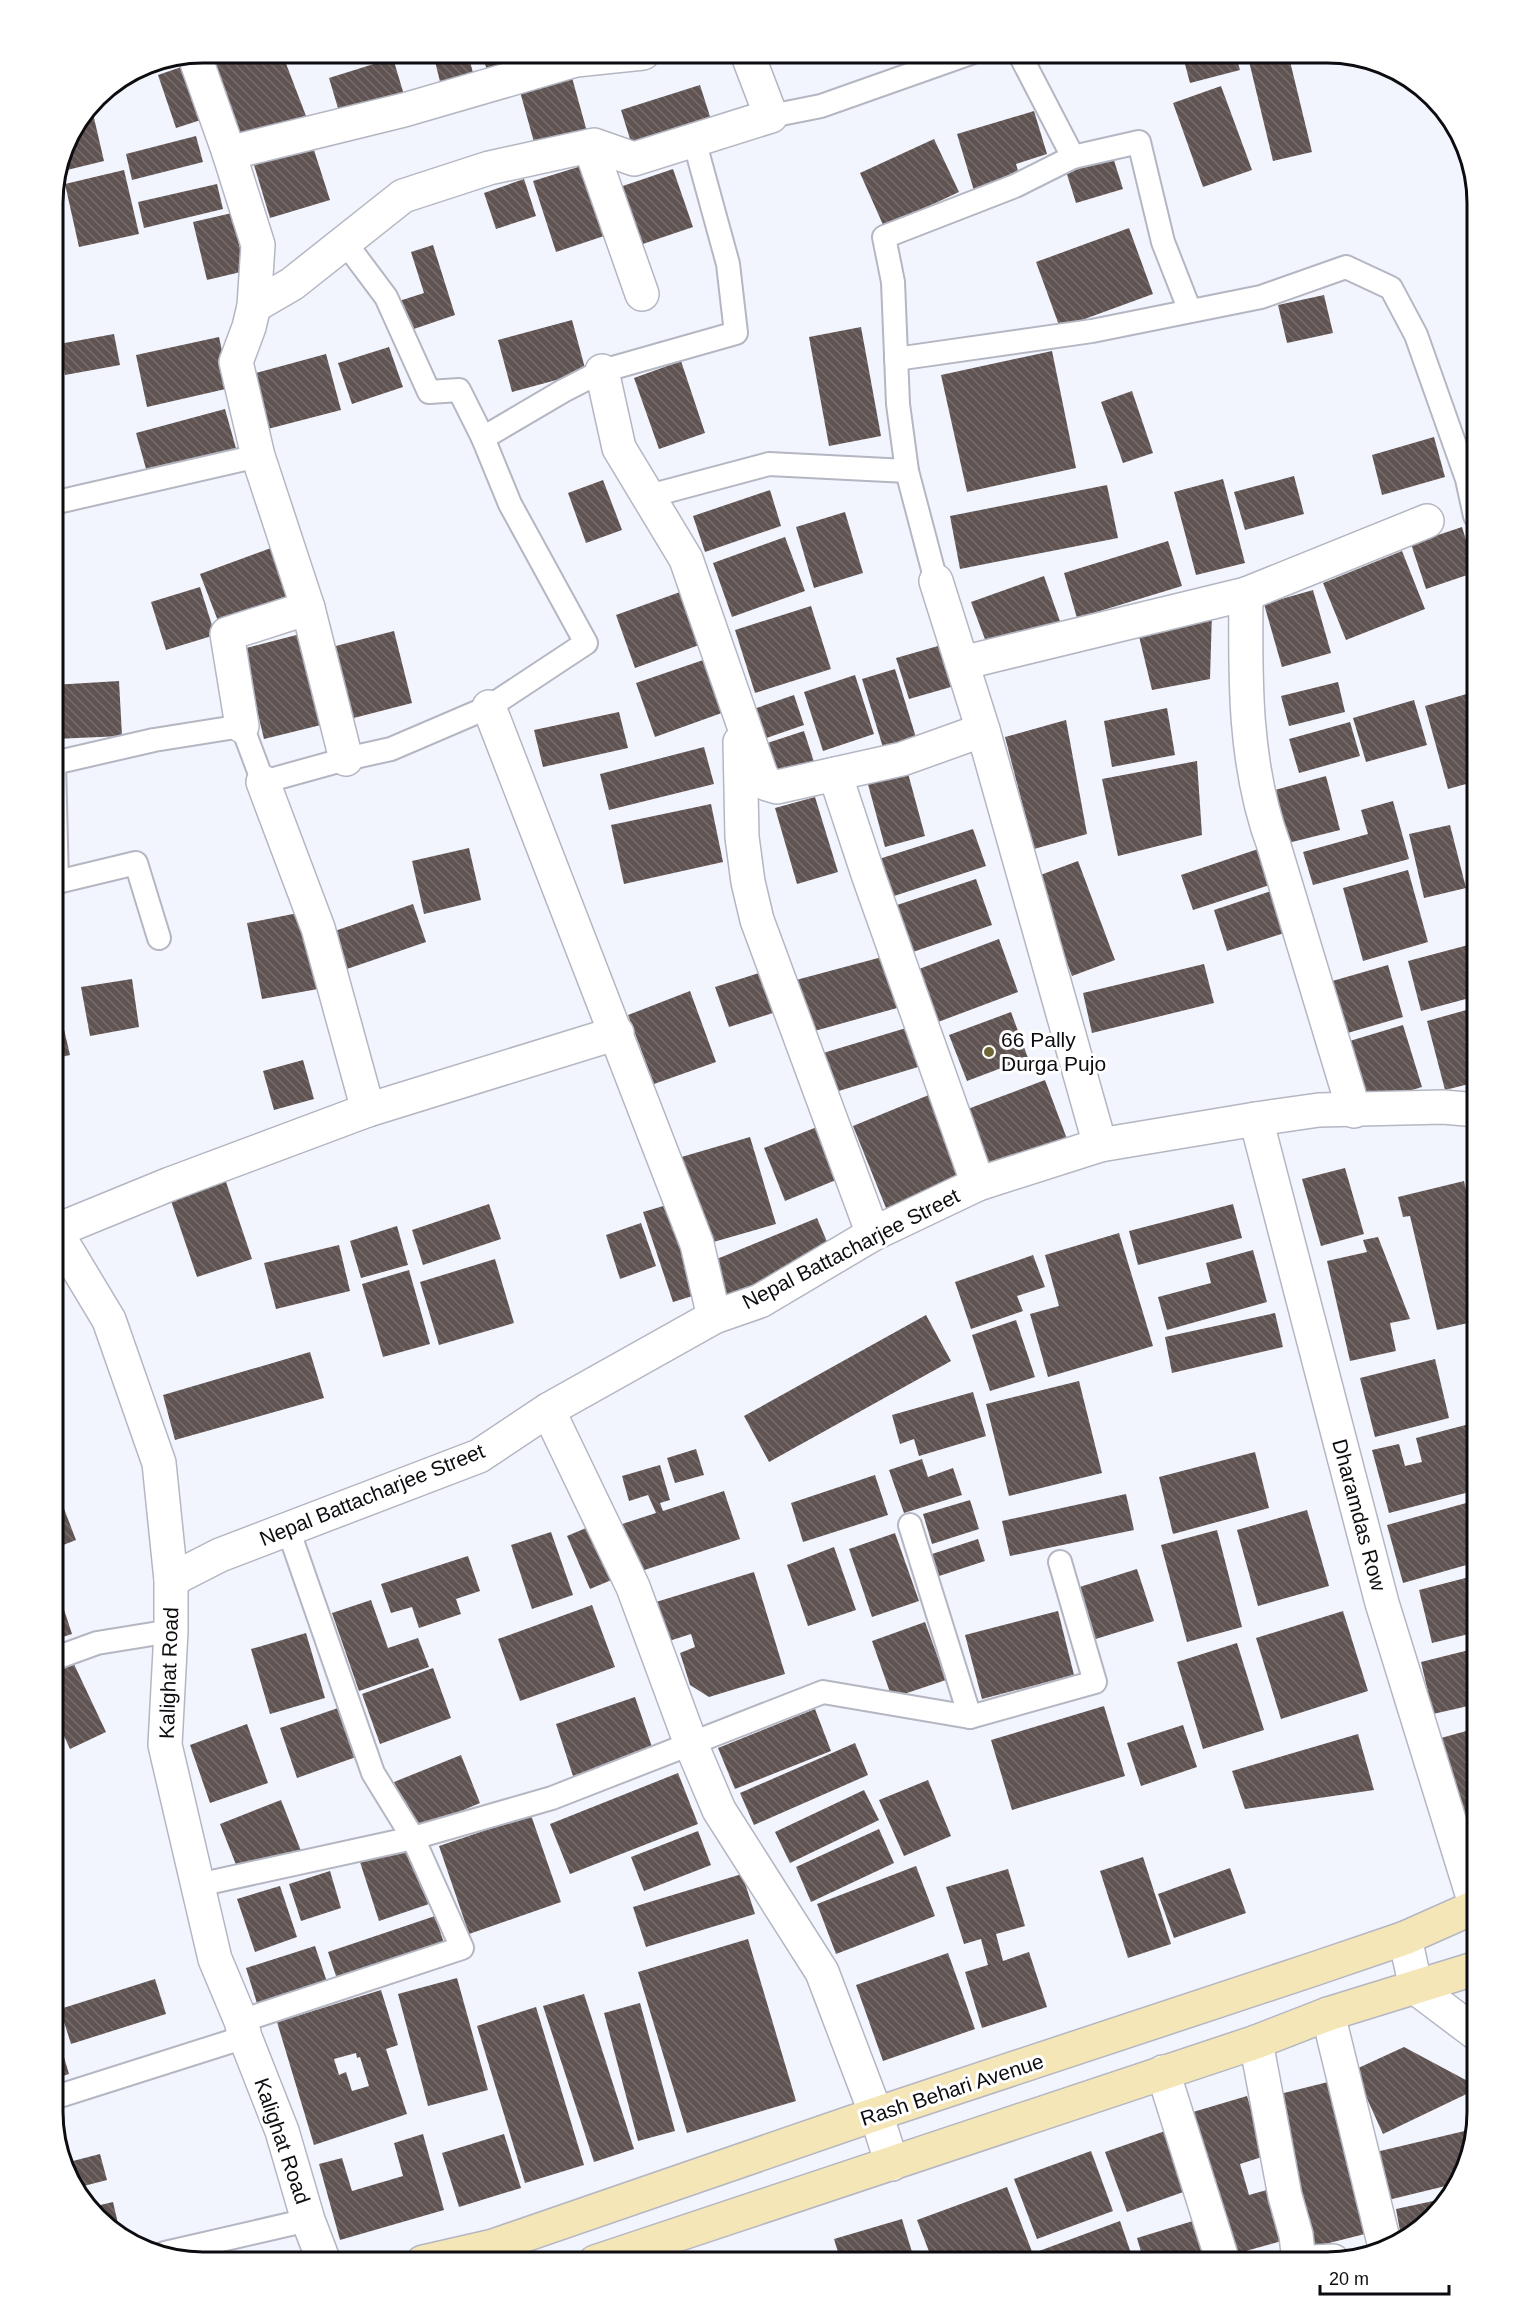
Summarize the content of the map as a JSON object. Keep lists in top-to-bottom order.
{
  "streets": {
    "main road": ["Rash Behari Avenue"],
    "street": ["Nepal Battacharjee Street", "Dharamdas Row", "Kalighat Road"]
  },
  "crossings": [
    ["Nepal Battacharjee Street", "Dharamdas Row"],
    ["Nepal Battacharjee Street", "Kalighat Road"]
  ],
  "places": ["66 Pally Durga Pujo"],
  "scale_bar": "20 m"
}
